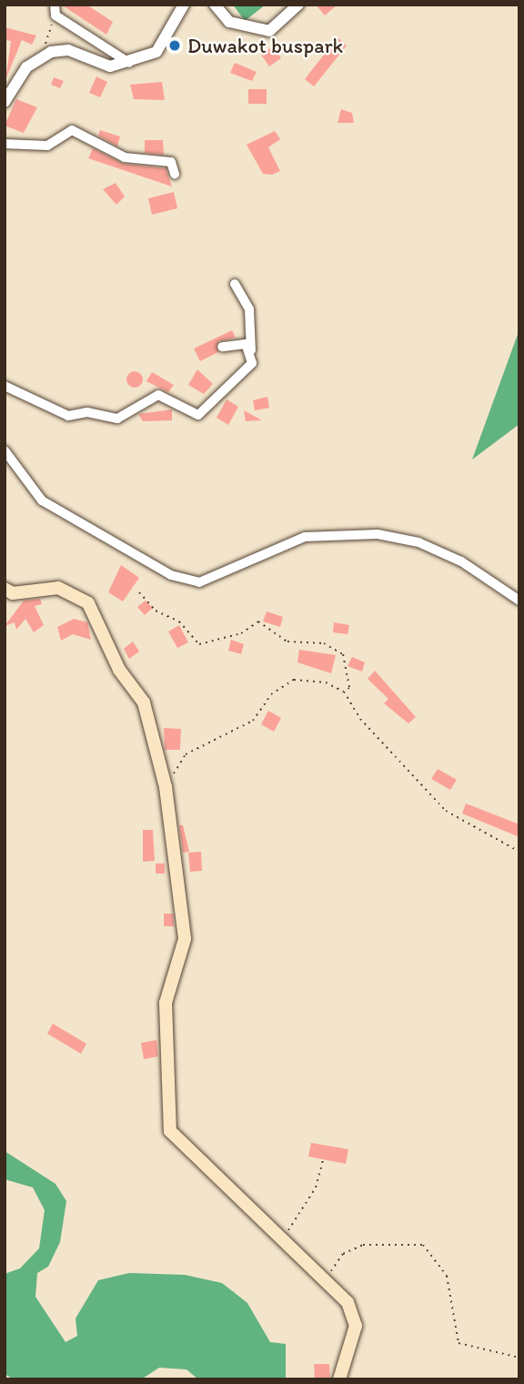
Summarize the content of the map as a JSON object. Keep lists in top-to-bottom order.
{
  "places": ["Duwakot buspark"]
}
